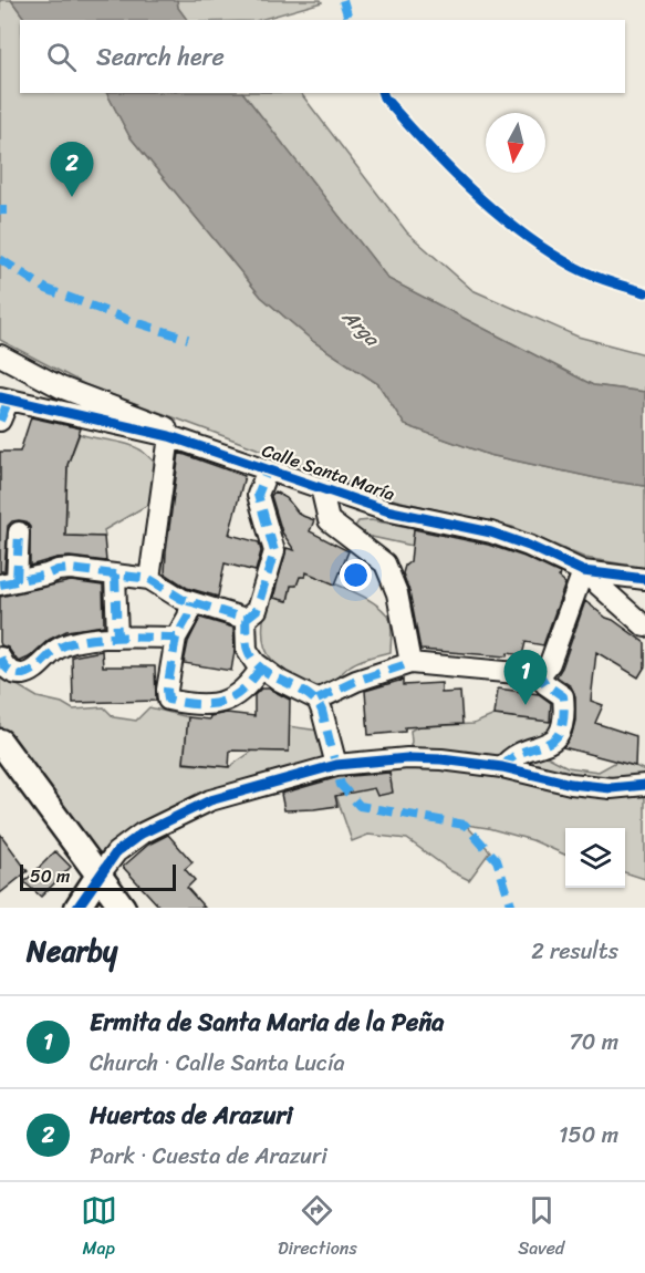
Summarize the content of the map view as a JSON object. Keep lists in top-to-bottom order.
{
  "streets": {
    "street": ["Calle Santa María"]
  },
  "water": ["Arga"],
  "scale_bar": "50 m",
  "north": "bottom",
  "page": {
    "search": "Search here",
    "pins": ["2", "1"],
    "scale": "50 m",
    "heading": ["Nearby", "2 results"],
    "list": [
      {
        "mark": "1",
        "name": "Ermita de Santa Maria de la Peña",
        "note": "Church · Calle Santa Lucía",
        "value": "70 m"
      },
      {
        "mark": "2",
        "name": "Huertas de Arazuri",
        "note": "Park · Cuesta de Arazuri",
        "value": "150 m"
      }
    ],
    "nav": ["Map", "Directions", "Saved"]
  }
}
